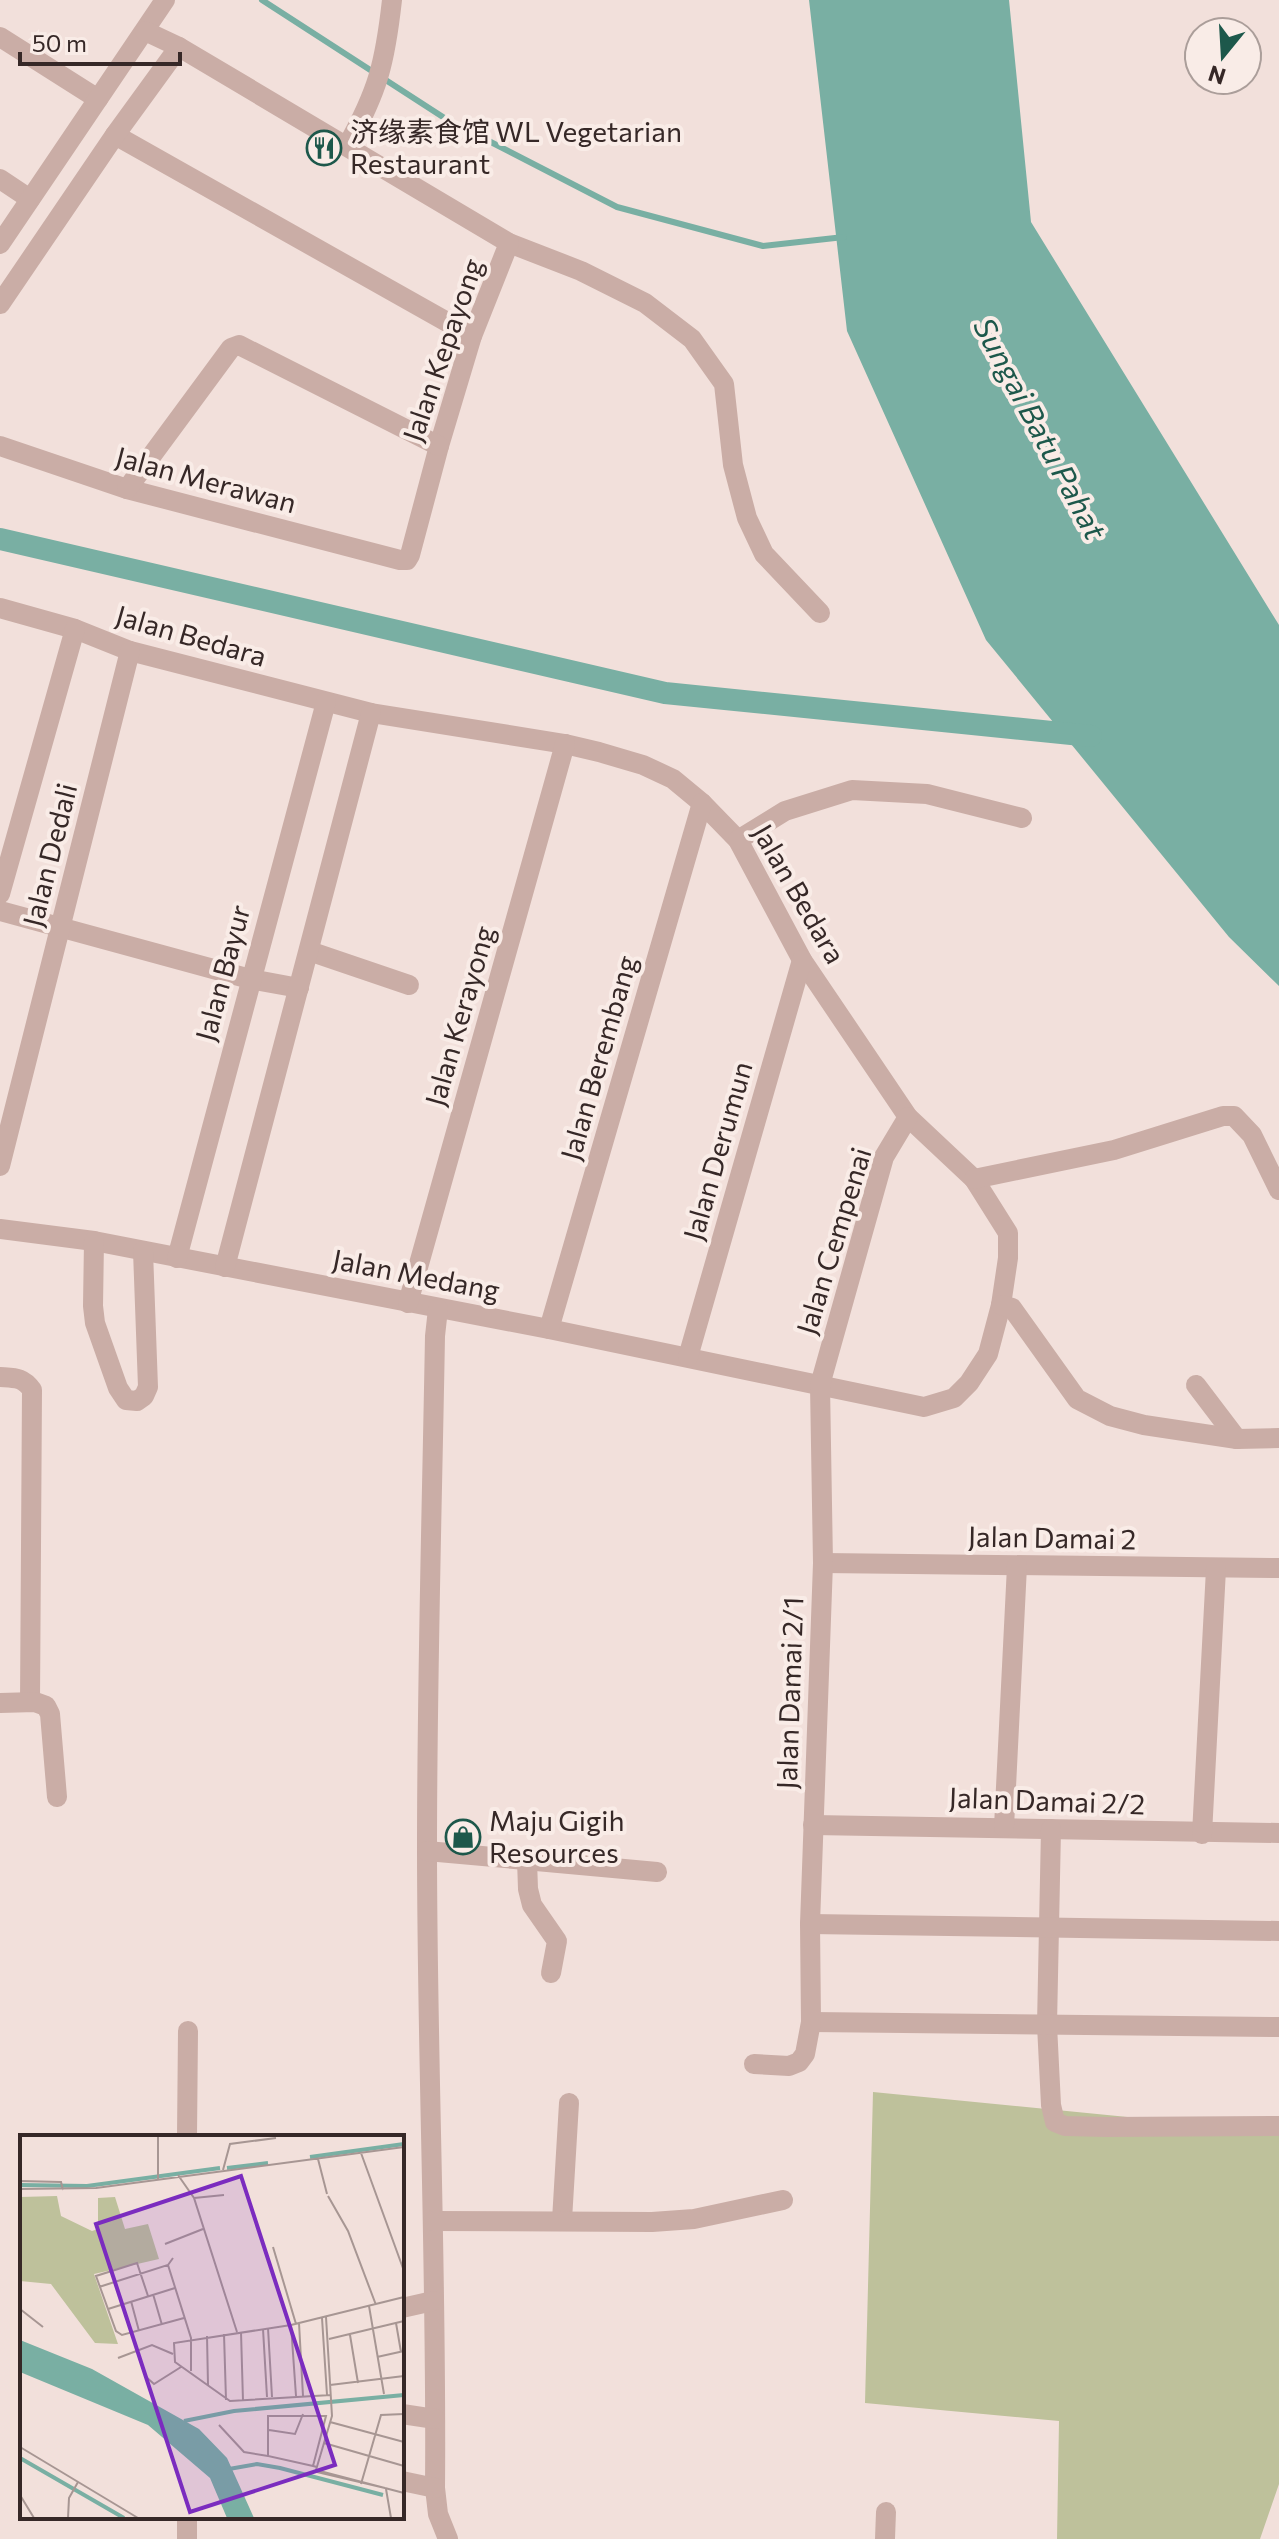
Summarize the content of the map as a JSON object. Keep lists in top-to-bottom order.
{
  "streets": {
    "street": [
      "Jalan Kepayong",
      "Jalan Merawan",
      "Jalan Bedara",
      "Jalan Dedali",
      "Jalan Bayur",
      "Jalan Kerayong",
      "Jalan Berembang",
      "Jalan Derumun",
      "Jalan Cempenai",
      "Jalan Medang",
      "Jalan Damai 2",
      "Jalan Damai 2/1",
      "Jalan Damai 2/2"
    ]
  },
  "crossings": [
    ["Jalan Kepayong", "Jalan Merawan"],
    ["Jalan Bedara", "Jalan Dedali"],
    ["Jalan Bedara", "Jalan Bayur"],
    ["Jalan Bedara", "Jalan Kerayong"],
    ["Jalan Bedara", "Jalan Berembang"],
    ["Jalan Bedara", "Jalan Derumun"],
    ["Jalan Bedara", "Jalan Cempenai"],
    ["Jalan Bedara", "Jalan Medang"],
    ["Jalan Bayur", "Jalan Medang"],
    ["Jalan Kerayong", "Jalan Medang"],
    ["Jalan Berembang", "Jalan Medang"],
    ["Jalan Derumun", "Jalan Medang"],
    ["Jalan Cempenai", "Jalan Medang"],
    ["Jalan Cempenai", "Jalan Damai 2"],
    ["Jalan Cempenai", "Jalan Damai 2/1"],
    ["Jalan Damai 2", "Jalan Damai 2/1"],
    ["Jalan Damai 2/1", "Jalan Damai 2/2"]
  ],
  "water": ["Sungai Batu Pahat"],
  "places": {
    "restaurant": ["济缘素食馆 WL Vegetarian Restaurant"],
    "shop": ["Maju Gigih Resources"]
  },
  "scale_bar": "50 m",
  "north": "bottom"
}
